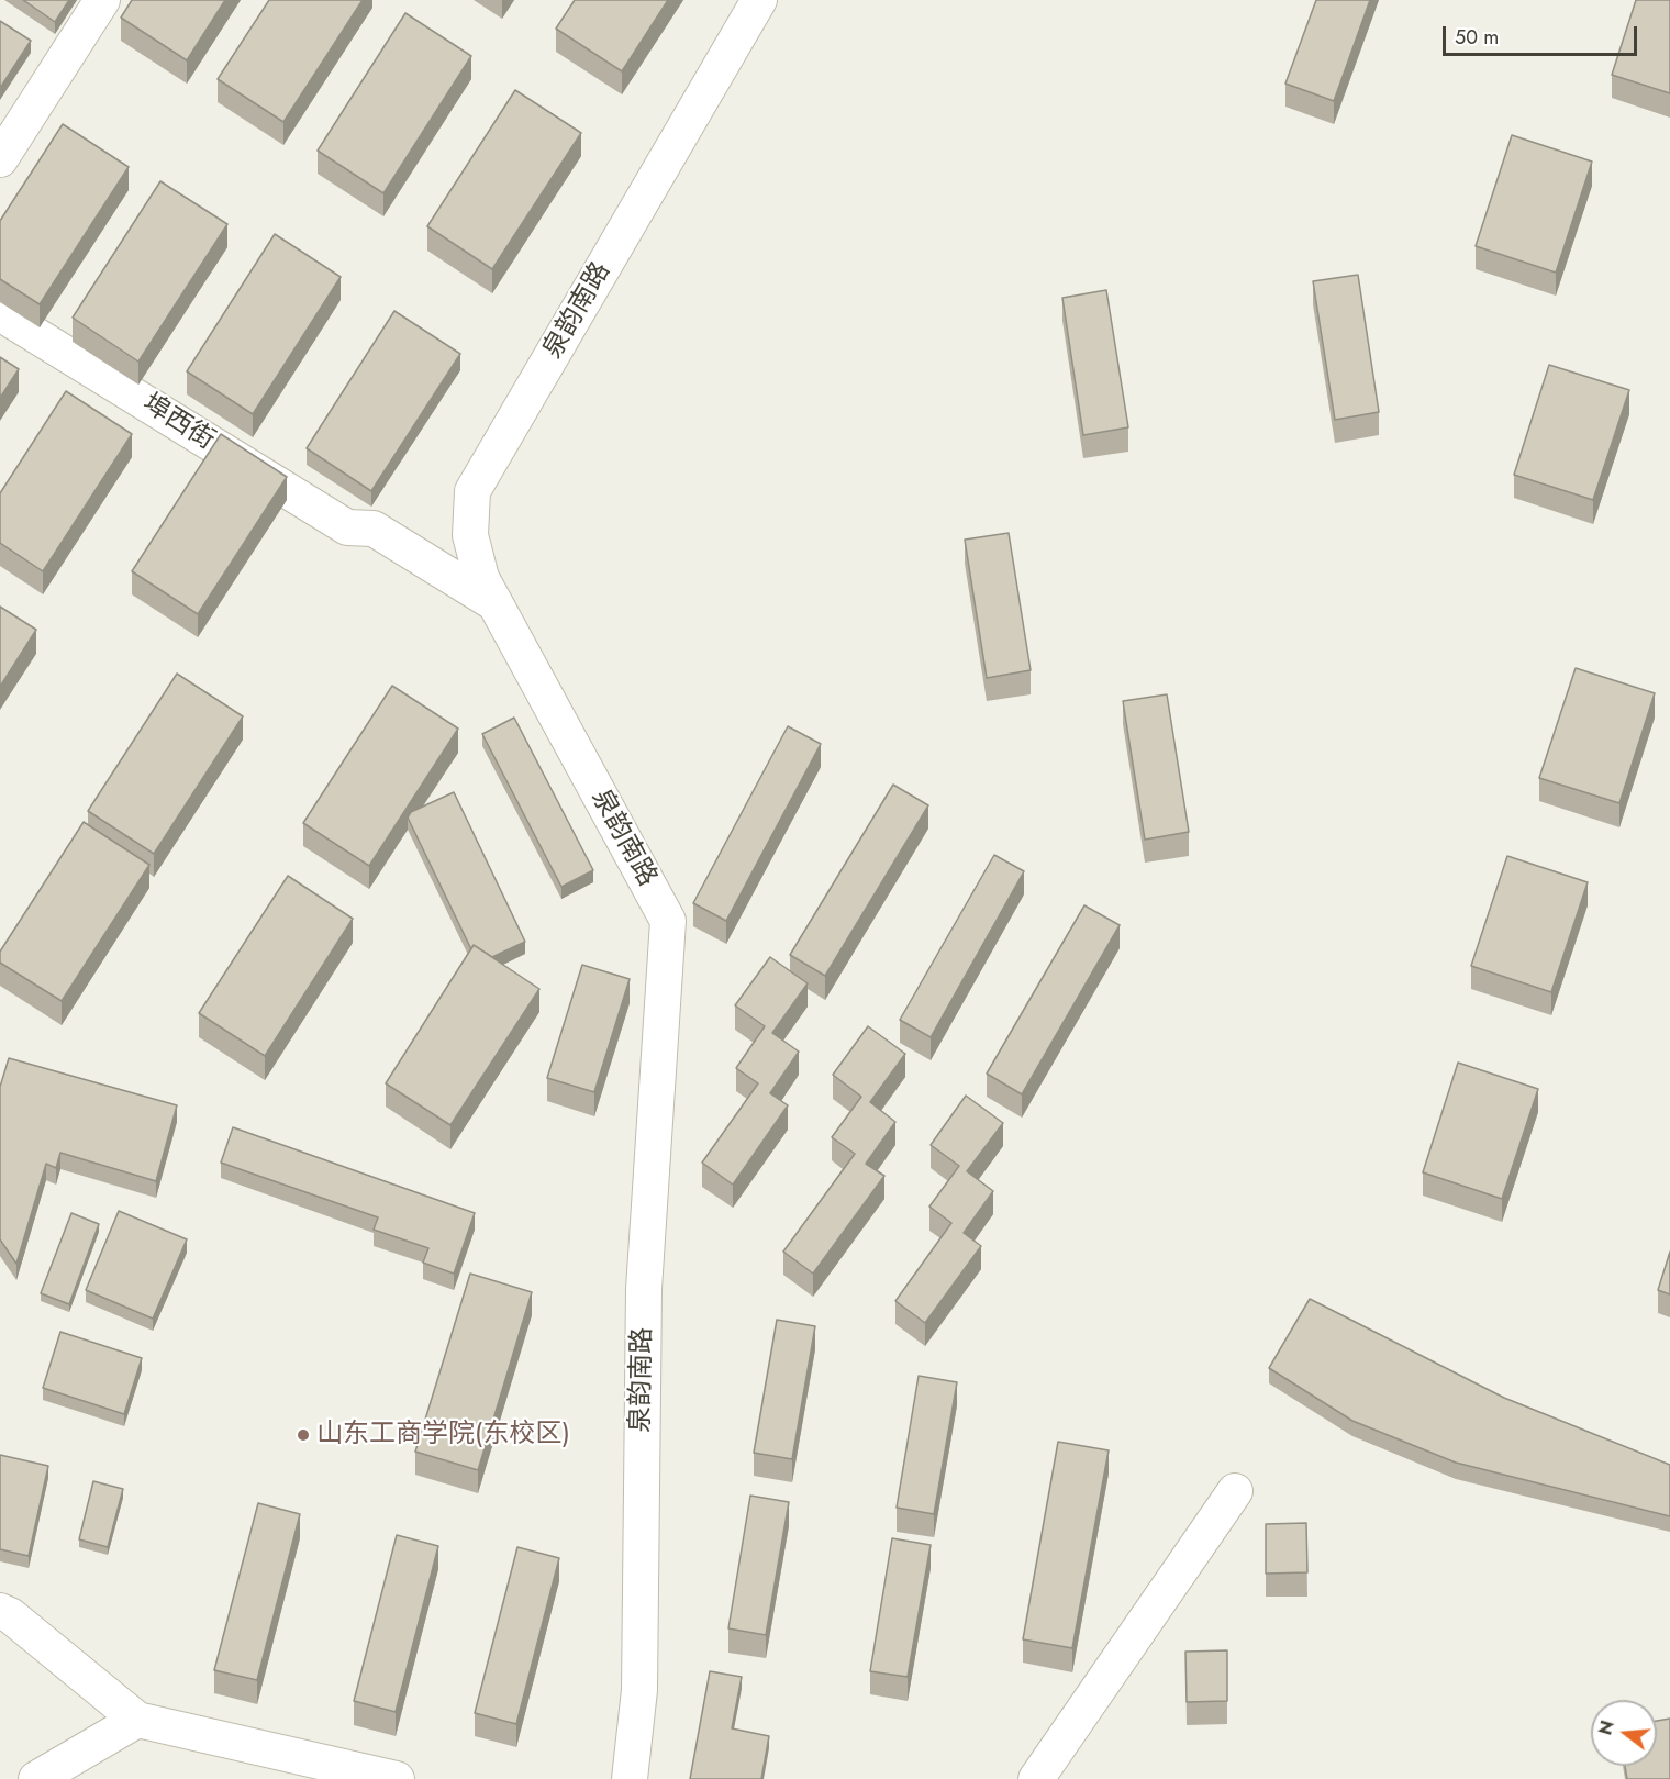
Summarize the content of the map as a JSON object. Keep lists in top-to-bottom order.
{
  "streets": {
    "street": ["泉韵南路", "埠西街"]
  },
  "crossings": [
    ["泉韵南路", "埠西街"]
  ],
  "places": ["山东工商学院(东校区)"],
  "scale_bar": "50 m",
  "north": "left"
}
